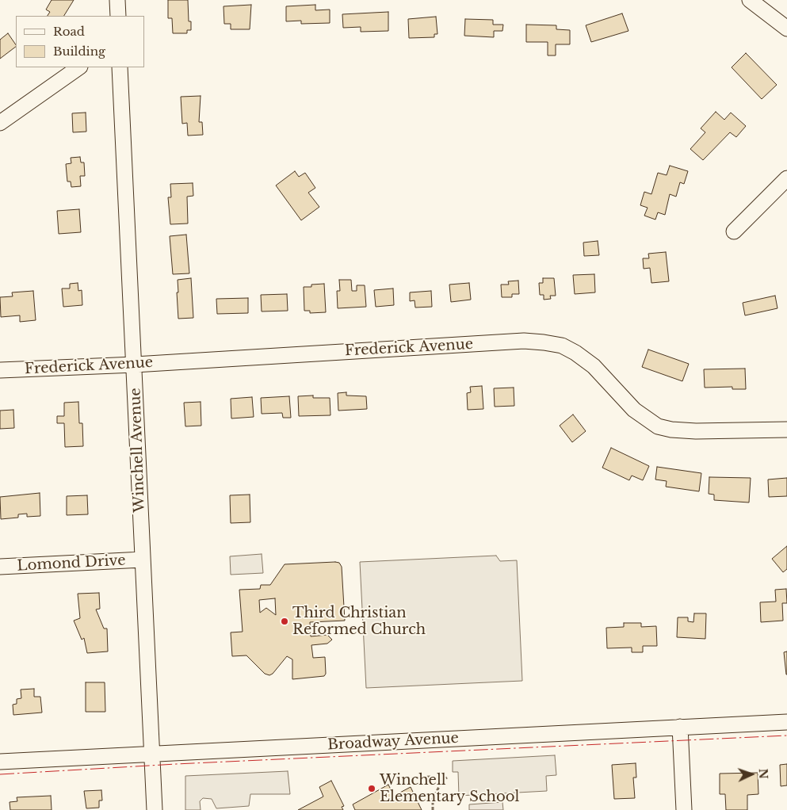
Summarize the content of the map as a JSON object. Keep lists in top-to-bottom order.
{
  "streets": {
    "street": [
      "Frederick Avenue",
      "Winchell Avenue",
      "Lomond Drive",
      "Broadway Avenue"
    ]
  },
  "crossings": [
    ["Frederick Avenue", "Winchell Avenue"],
    ["Winchell Avenue", "Lomond Drive"],
    ["Winchell Avenue", "Broadway Avenue"]
  ],
  "places": ["Third Christian Reformed Church", "Winchell Elementary School"],
  "legend": ["Road", "Building"],
  "north": "right"
}
